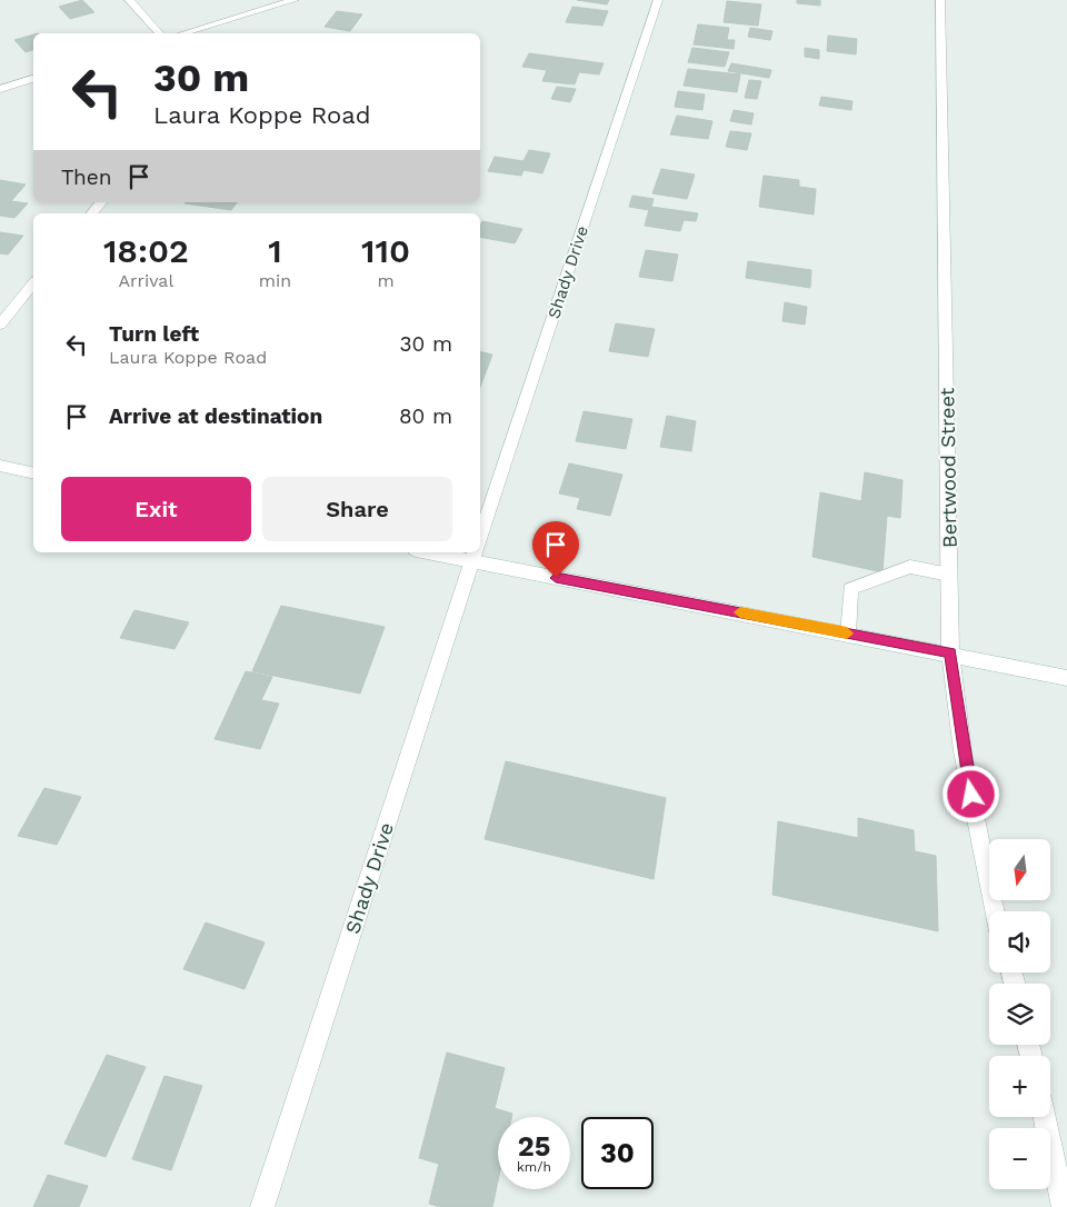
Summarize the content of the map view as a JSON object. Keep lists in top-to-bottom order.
{
  "streets": {
    "street": ["Shady Drive", "Bertwood Street"]
  },
  "north": "bottom",
  "page": {
    "turn": ["30 m", "Laura Koppe Road"],
    "then": "Then",
    "eta": [
      "18:02",
      "Arrival",
      "1",
      "min",
      "110",
      "m"
    ],
    "list": [
      {
        "name": "Turn left",
        "note": "Laura Koppe Road",
        "value": "30 m"
      },
      {
        "name": "Arrive at destination",
        "value": "80 m"
      }
    ],
    "buttons": ["Exit", "Share"],
    "map_buttons": ["+", "−"],
    "speed": "25 km/h",
    "limit": "30"
  }
}
